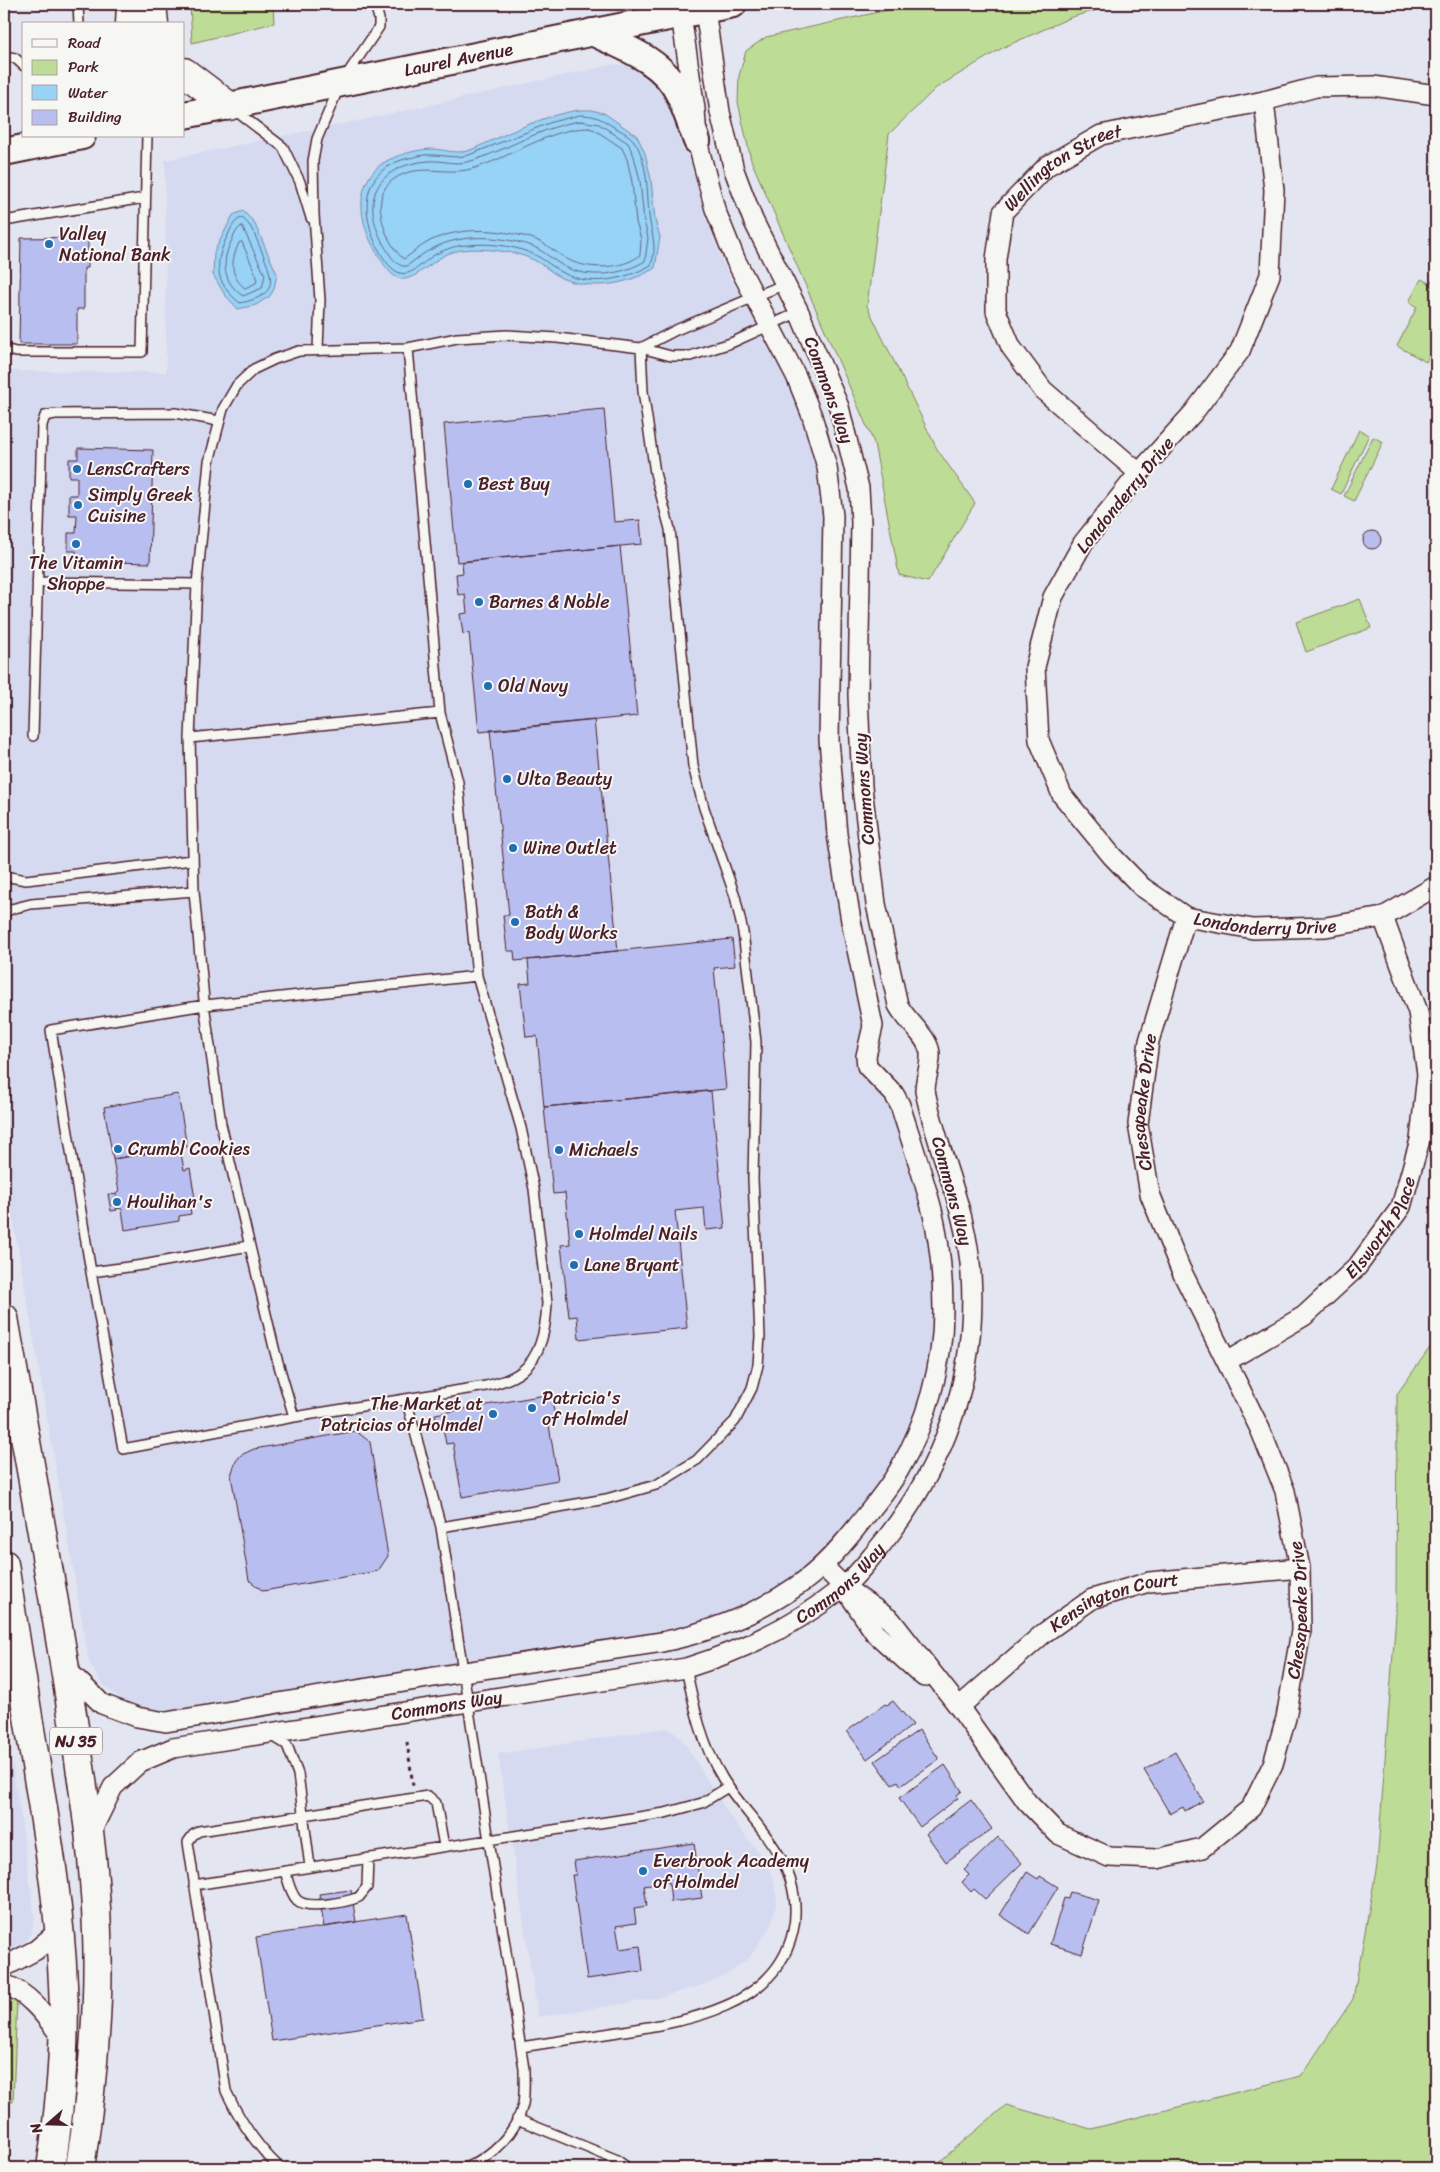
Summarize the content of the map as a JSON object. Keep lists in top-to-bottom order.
{
  "streets": {
    "highway": ["NJ 35"],
    "main road": ["Laurel Avenue"],
    "street": [
      "Wellington Street",
      "Commons Way",
      "Londonderry Drive",
      "Chesapeake Drive",
      "Elsworth Place",
      "Kensington Court"
    ]
  },
  "crossings": [
    ["Laurel Avenue", "Commons Way"],
    ["Wellington Street", "Londonderry Drive"],
    ["Commons Way", "Chesapeake Drive"],
    ["Commons Way", "NJ 35"],
    ["Londonderry Drive", "Chesapeake Drive"],
    ["Londonderry Drive", "Elsworth Place"],
    ["Chesapeake Drive", "Elsworth Place"],
    ["Chesapeake Drive", "Kensington Court"]
  ],
  "places": [
    "Valley National Bank",
    "LensCrafters",
    "Best Buy",
    "Simply Greek Cuisine",
    "The Vitamin Shoppe",
    "Barnes & Noble",
    "Old Navy",
    "Ulta Beauty",
    "Wine Outlet",
    "Bath & Body Works",
    "Crumbl Cookies",
    "Michaels",
    "Houlihan's",
    "Holmdel Nails",
    "Lane Bryant",
    "Patricia's of Holmdel",
    "The Market at Patricias of Holmdel",
    "Everbrook Academy of Holmdel"
  ],
  "legend": [
    "Road",
    "Park",
    "Water",
    "Building"
  ],
  "north": "left"
}
